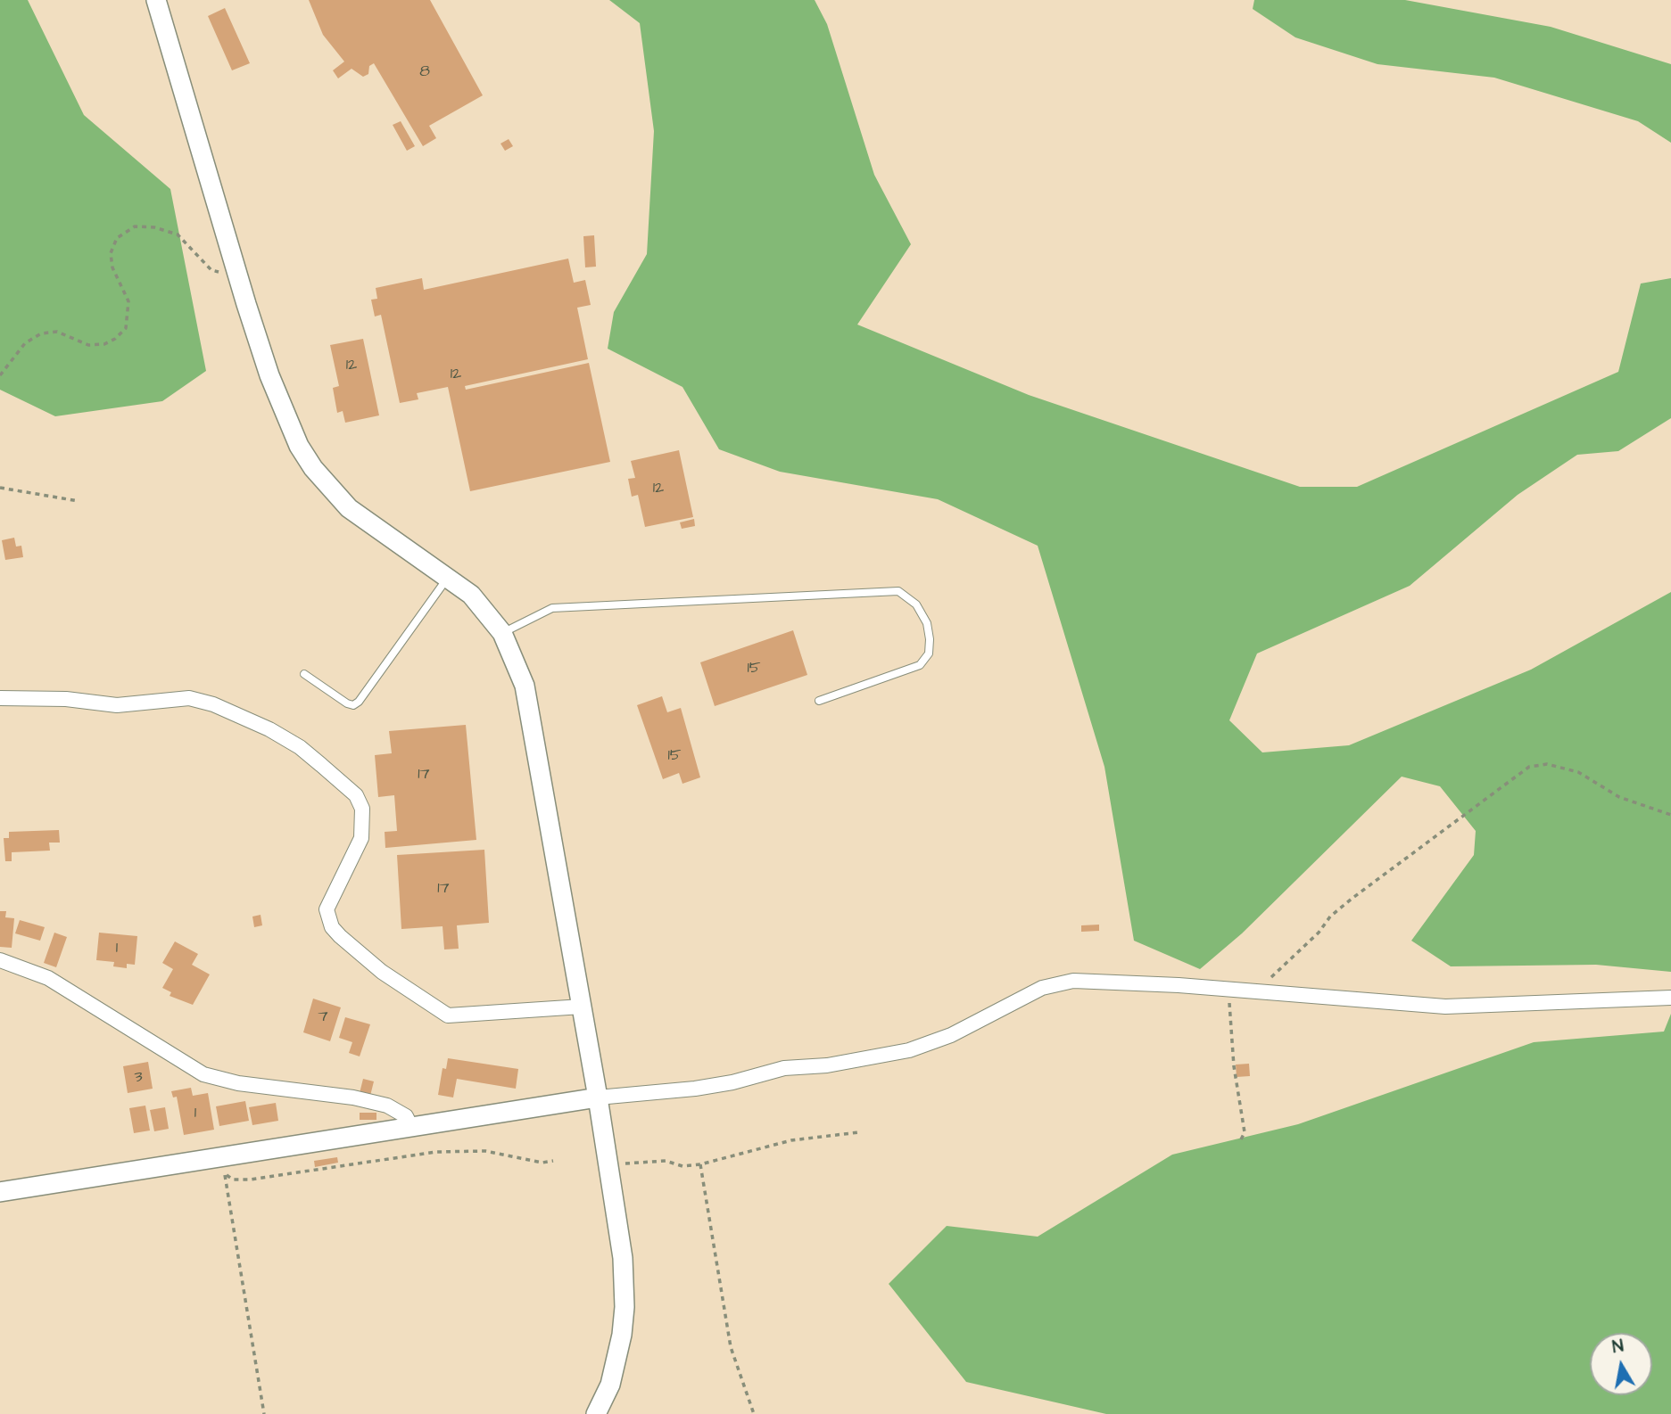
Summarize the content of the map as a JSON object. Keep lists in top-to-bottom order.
{
  "house_numbers": [
    "8",
    "12",
    "12",
    "12",
    "15",
    "15",
    "17",
    "17",
    "1",
    "7",
    "3",
    "1"
  ],
  "north": "top"
}
